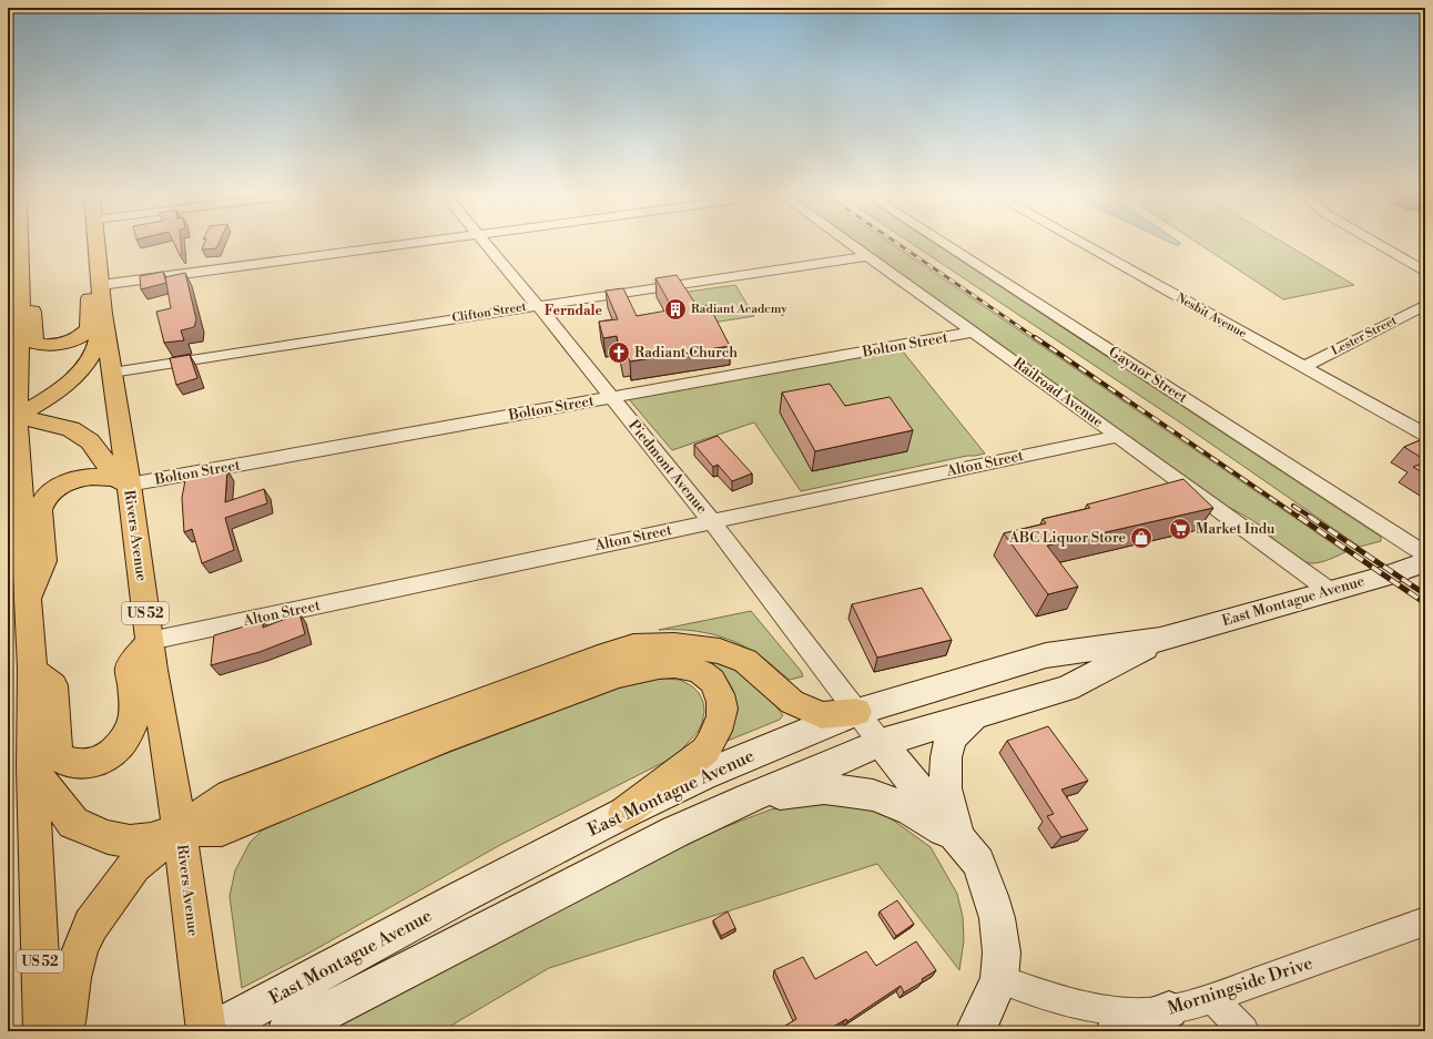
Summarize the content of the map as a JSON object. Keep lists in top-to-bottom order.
{
  "streets": {
    "main road": ["Rivers Avenue", "East Montague Avenue", "US 52"],
    "street": [
      "Clifton Street",
      "Nesbit Avenue",
      "Lester Street",
      "Bolton Street",
      "Gaynor Street",
      "Railroad Avenue",
      "Alton Street",
      "Piedmont Avenue",
      "Morningside Drive"
    ]
  },
  "crossings": [
    ["Clifton Street", "Railroad Avenue"],
    ["Clifton Street", "Piedmont Avenue"],
    ["Clifton Street", "Rivers Avenue"],
    ["Nesbit Avenue", "Lester Street"],
    ["Bolton Street", "Railroad Avenue"],
    ["Bolton Street", "Piedmont Avenue"],
    ["Bolton Street", "Rivers Avenue"],
    ["Railroad Avenue", "Alton Street"],
    ["Railroad Avenue", "East Montague Avenue"],
    ["Alton Street", "Piedmont Avenue"],
    ["Alton Street", "Rivers Avenue"],
    ["Piedmont Avenue", "East Montague Avenue"]
  ],
  "districts": ["Ferndale"],
  "places": {
    "building": ["Radiant Academy"],
    "church": ["Radiant Church"],
    "supermarket": ["Market Indu"],
    "shop": ["ABC Liquor Store"]
  }
}
